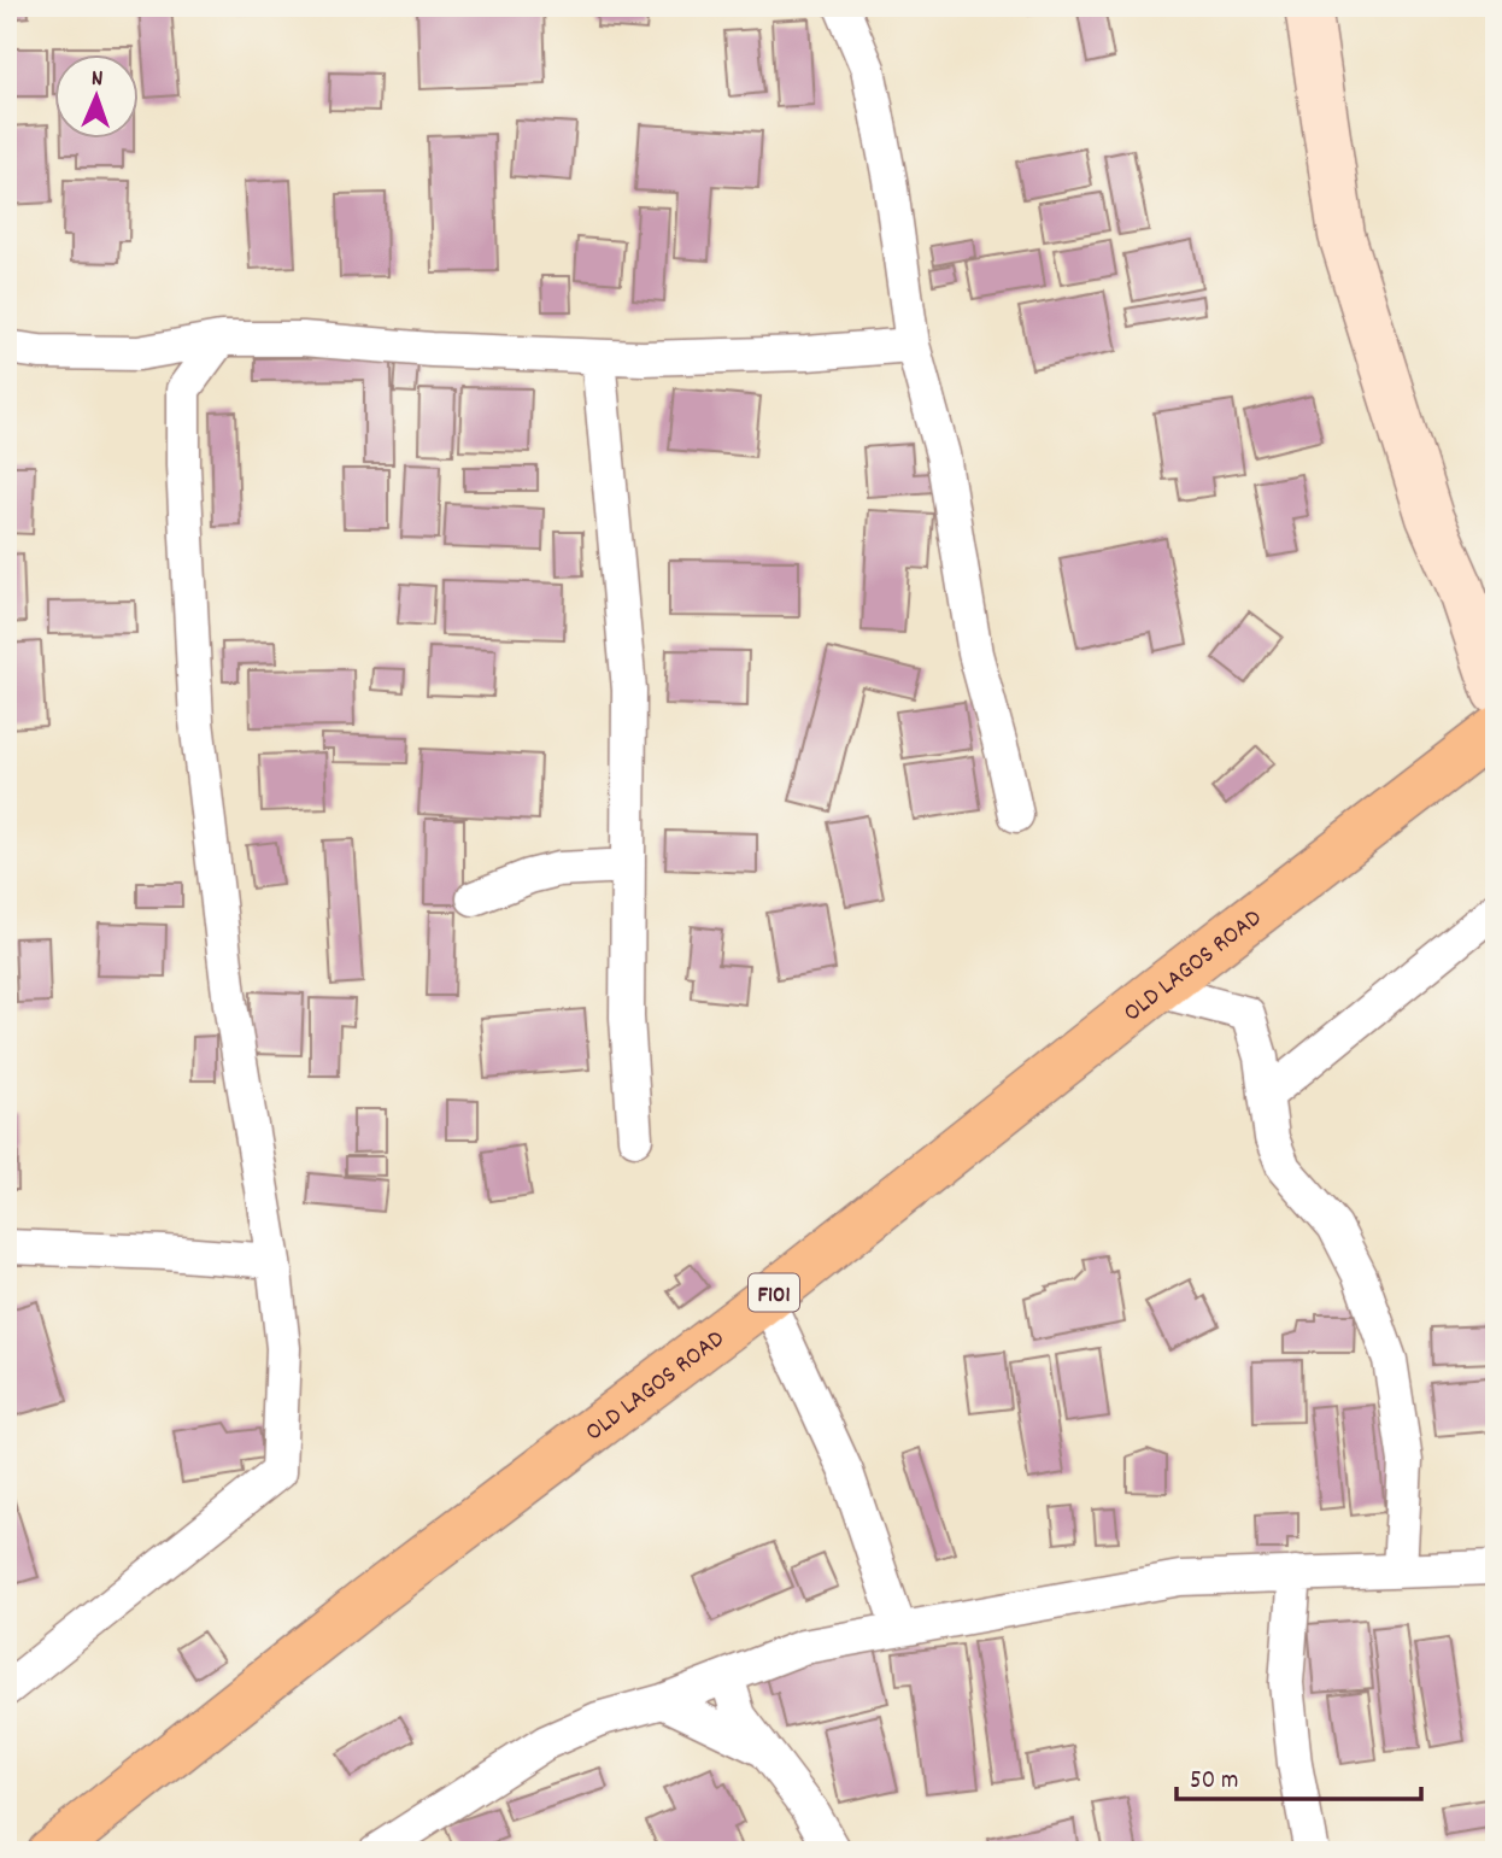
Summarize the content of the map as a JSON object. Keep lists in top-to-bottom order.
{
  "streets": {
    "main road": ["OLD LAGOS ROAD", "F101"]
  },
  "scale_bar": "50 m",
  "north": "top"
}
